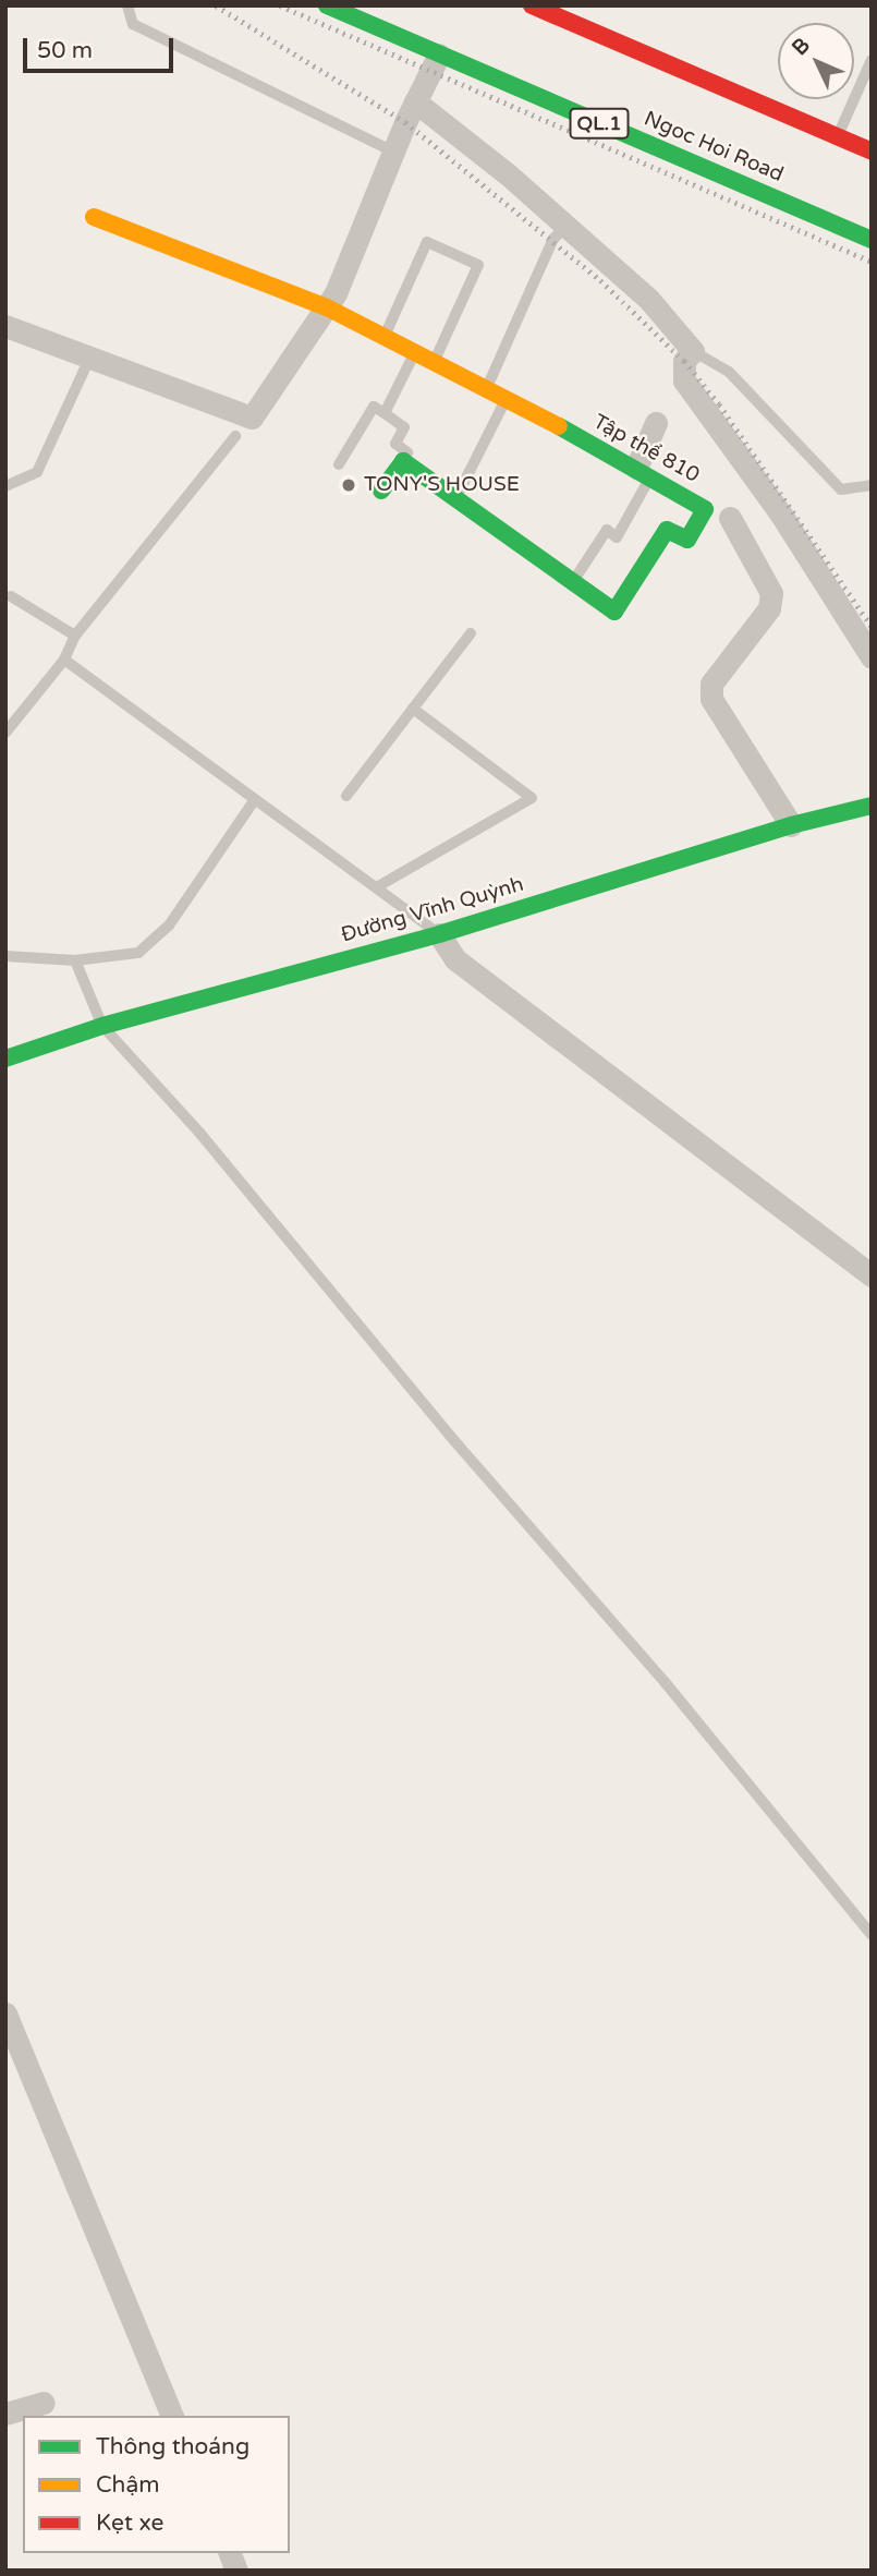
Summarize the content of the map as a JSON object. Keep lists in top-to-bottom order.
{
  "streets": {
    "main road": [
      "QL.1",
      "Ngoc Hoi Road",
      "Tập thể 810",
      "Đường Vĩnh Quỳnh"
    ]
  },
  "places": ["TONY'S HOUSE"],
  "legend": ["Thông thoáng", "Chậm", "Kẹt xe"],
  "scale_bar": "50 m",
  "north": "top left"
}
